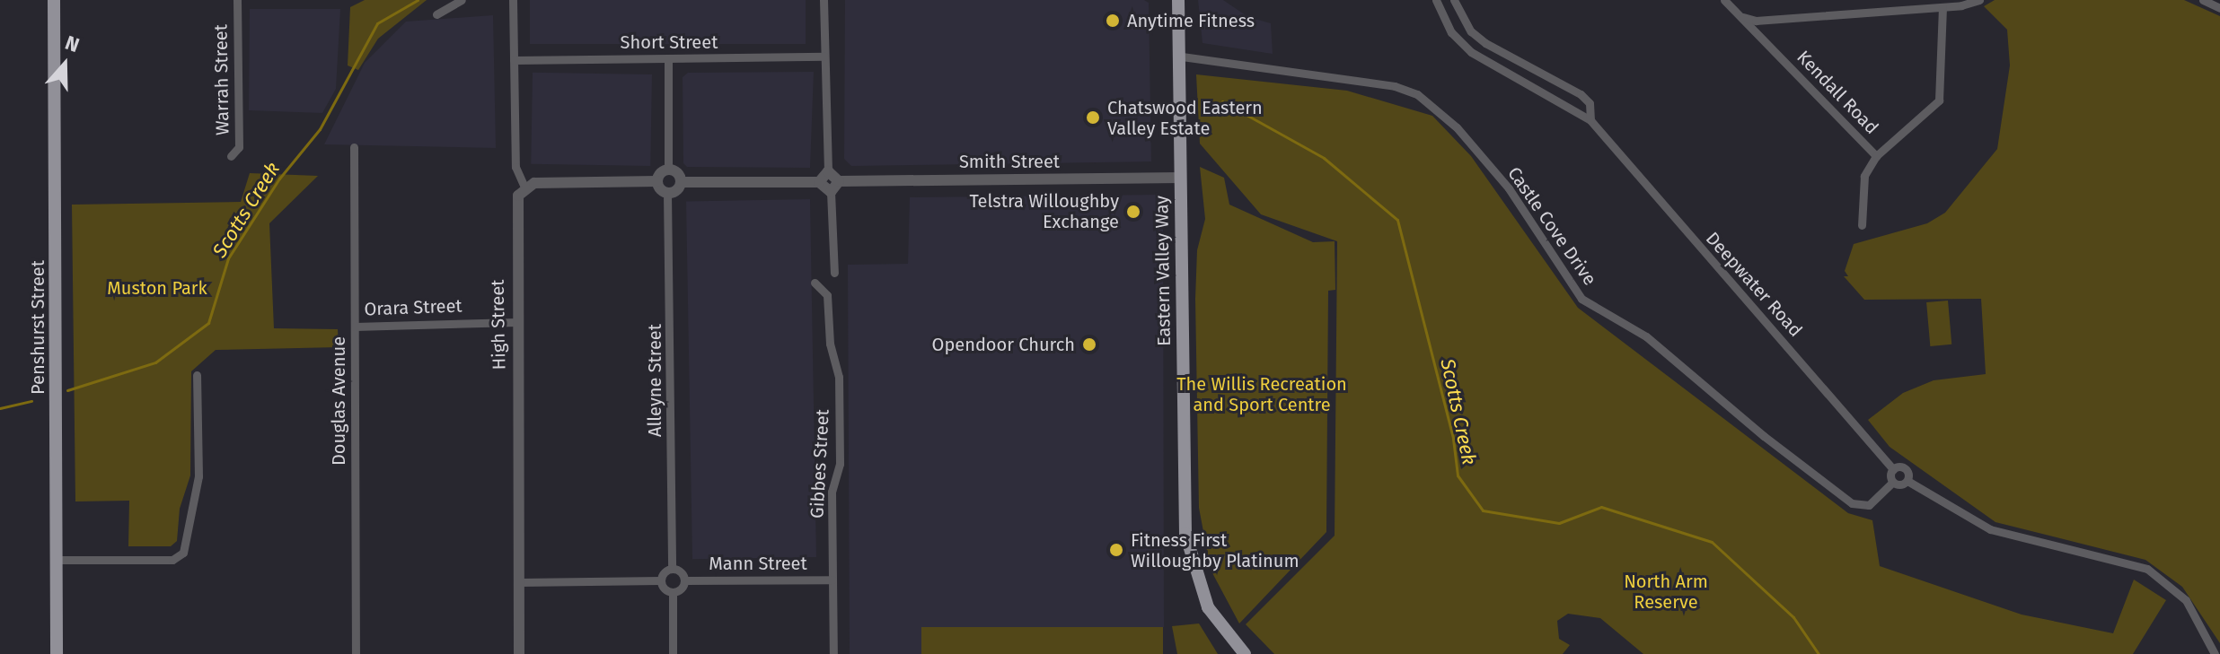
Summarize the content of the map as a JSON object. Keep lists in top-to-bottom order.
{
  "streets": {
    "main road": ["Eastern Valley Way", "Penshurst Street"],
    "street": [
      "Short Street",
      "Warrah Street",
      "Kendall Road",
      "Smith Street",
      "Castle Cove Drive",
      "Deepwater Road",
      "Orara Street",
      "High Street",
      "Alleyne Street",
      "Douglas Avenue",
      "Gibbes Street",
      "Mann Street"
    ]
  },
  "crossings": [
    ["Short Street", "High Street"],
    ["Smith Street", "Eastern Valley Way"],
    ["Castle Cove Drive", "Eastern Valley Way"],
    ["Orara Street", "High Street"],
    ["Orara Street", "Douglas Avenue"],
    ["Gibbes Street", "Mann Street"]
  ],
  "water": ["Scotts Creek"],
  "parks": ["Muston Park", "The Willis Recreation and Sport Centre", "North Arm Reserve"],
  "places": [
    "Anytime Fitness",
    "Chatswood Eastern Valley Estate",
    "Telstra Willoughby Exchange",
    "Opendoor Church",
    "Fitness First Willoughby Platinum"
  ],
  "north": "top"
}
